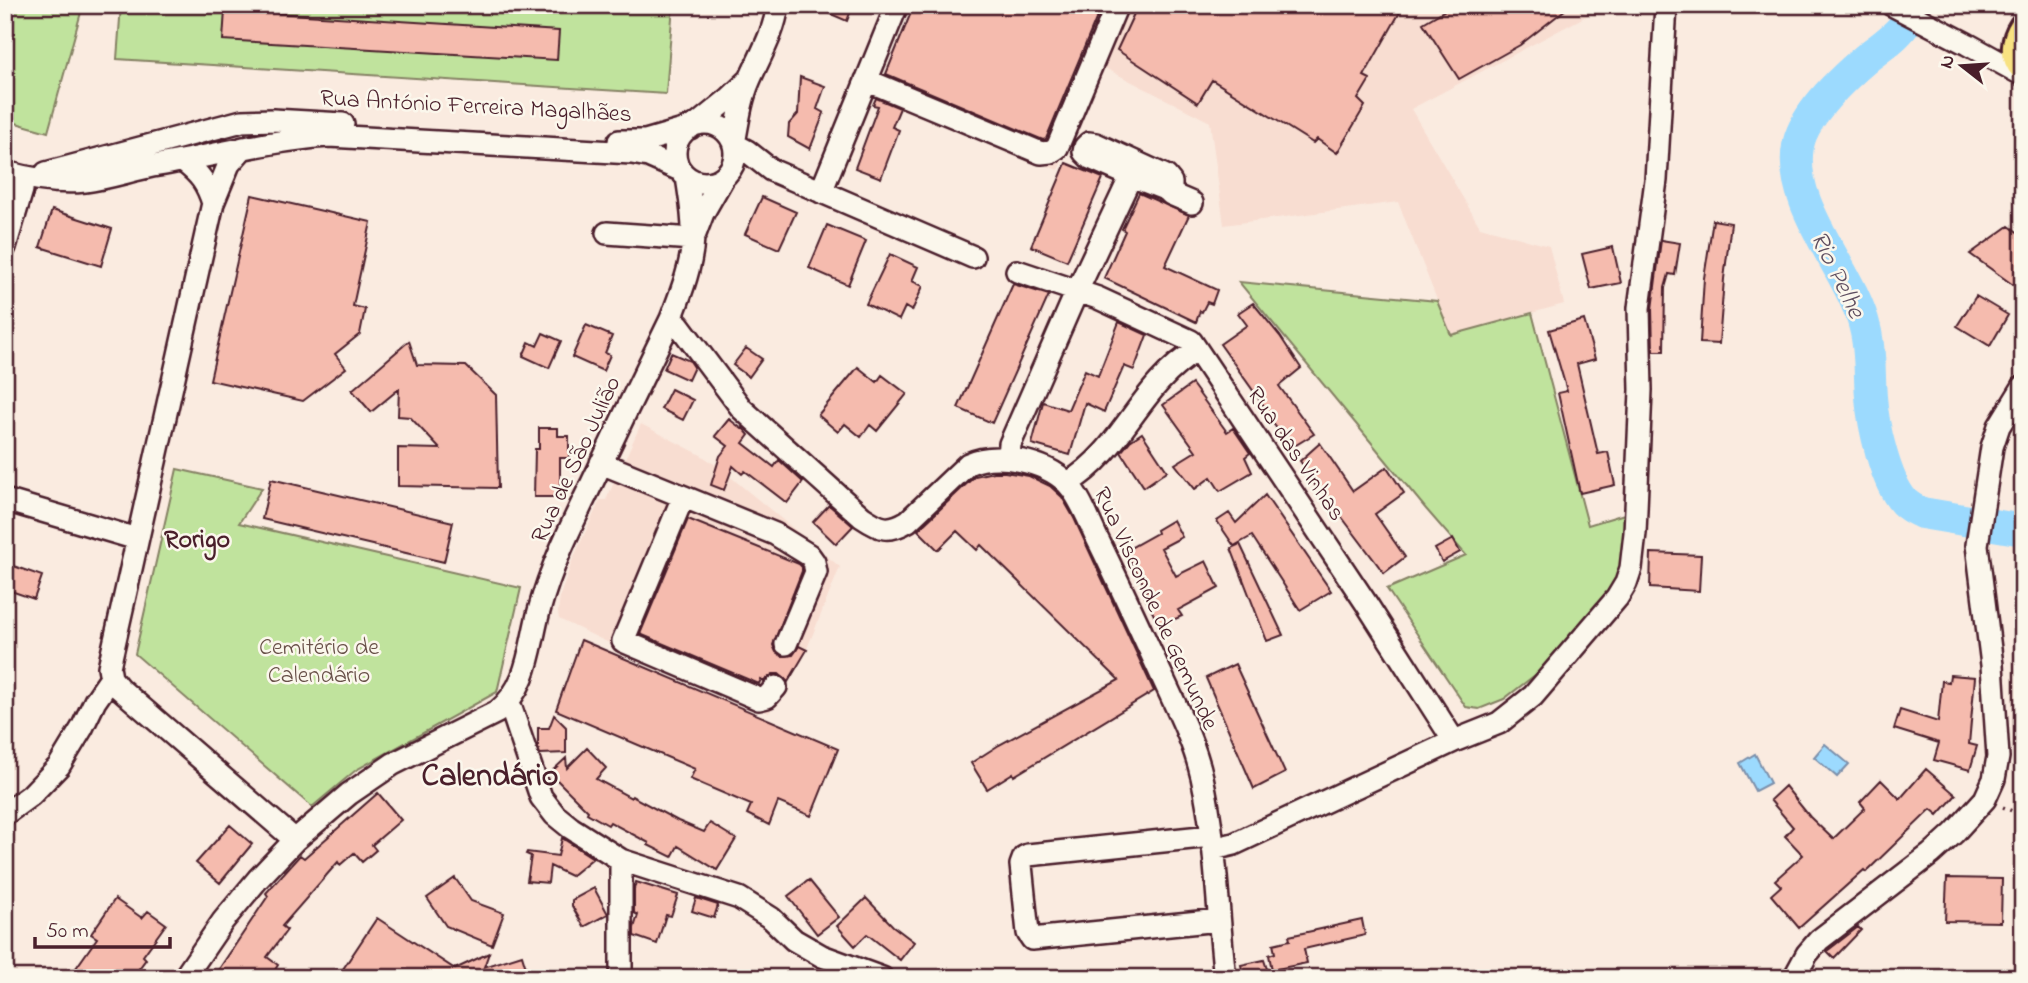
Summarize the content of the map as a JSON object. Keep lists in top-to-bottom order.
{
  "streets": {
    "street": [
      "Rua António Ferreira Magalhães",
      "Rua das Vinhas",
      "Rua de São Julião",
      "Rua Visconde de Gemunde"
    ]
  },
  "crossings": [
    ["Rua António Ferreira Magalhães", "Rua de São Julião"],
    ["Rua de São Julião", "Rua Visconde de Gemunde"]
  ],
  "districts": ["Rorigo", "Calendário"],
  "water": ["Rio Pelhe"],
  "parks": ["Cemitério de Calendário"],
  "scale_bar": "50 m",
  "north": "left"
}
